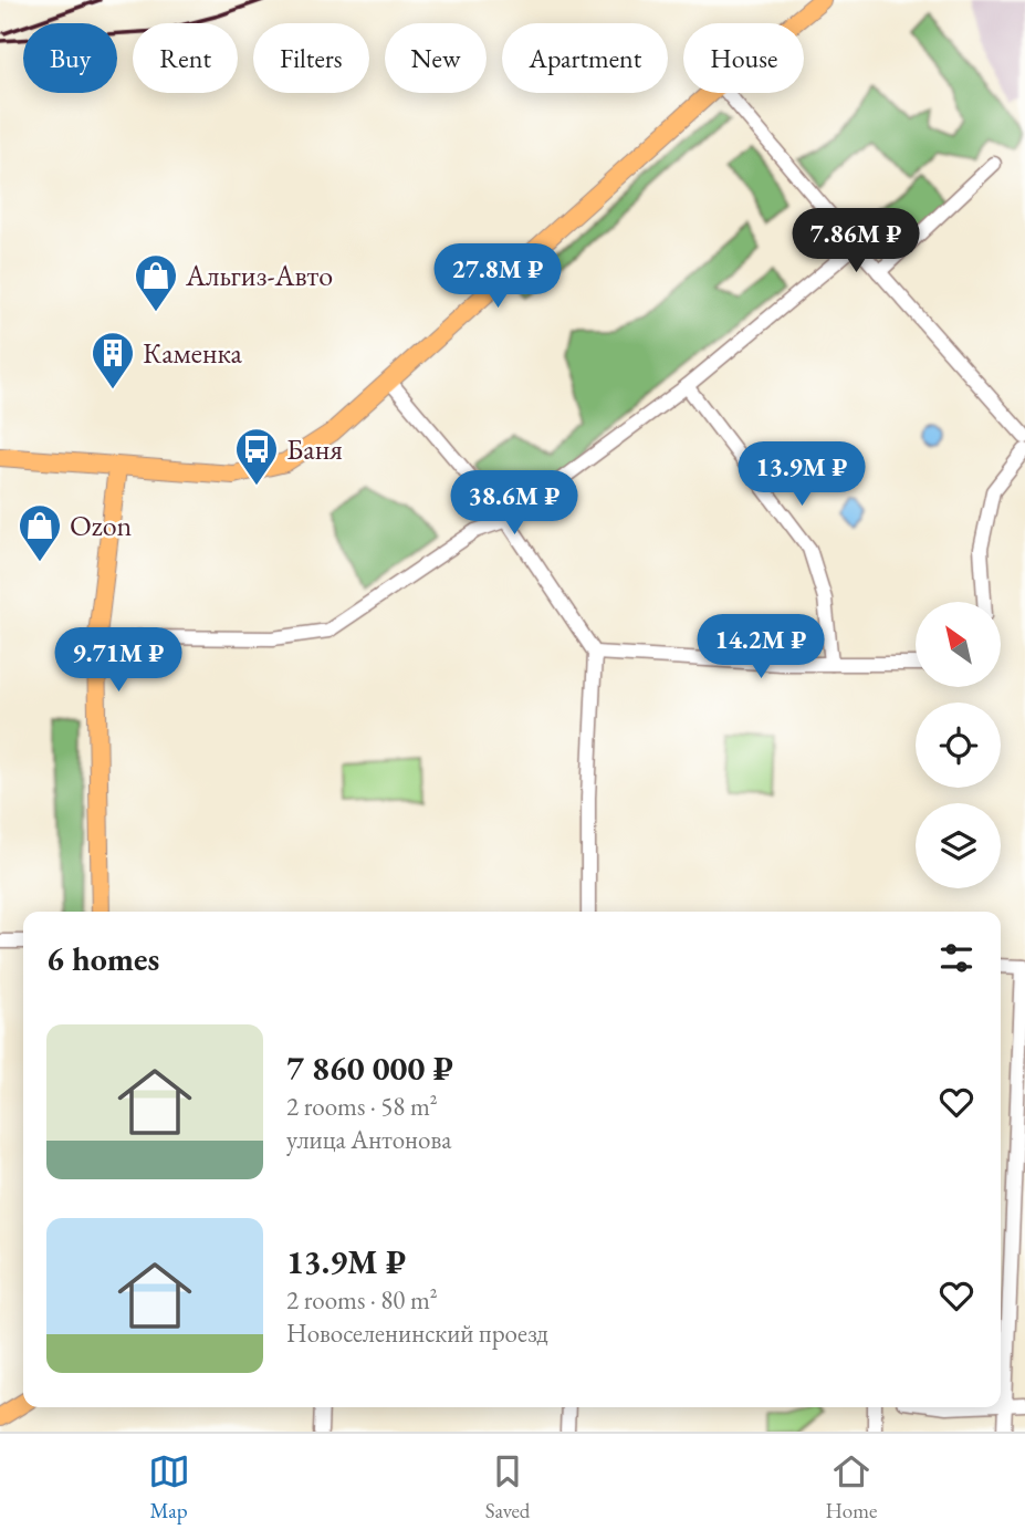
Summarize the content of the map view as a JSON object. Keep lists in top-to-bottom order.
{
  "places": {
    "shop": ["Альгиз-Авто", "Ozon"],
    "building": ["Каменка"],
    "bus stop": ["Баня"]
  },
  "north": "top left",
  "page": {
    "chip": [
      "Buy",
      "Rent",
      "Filters",
      "New",
      "Apartment",
      "House"
    ],
    "price": [
      "7.86M ₽",
      "27.8M ₽",
      "13.9M ₽",
      "38.6M ₽",
      "14.2M ₽",
      "9.71M ₽"
    ],
    "heading": "6 homes",
    "list": [
      {
        "name": "7 860 000 ₽",
        "note": "2 rooms · 58 m² · улица Антонова"
      },
      {
        "name": "13.9M ₽",
        "note": "2 rooms · 80 m² · Новоселенинский проезд"
      }
    ],
    "tabs": ["Map", "Saved", "Home"]
  }
}
